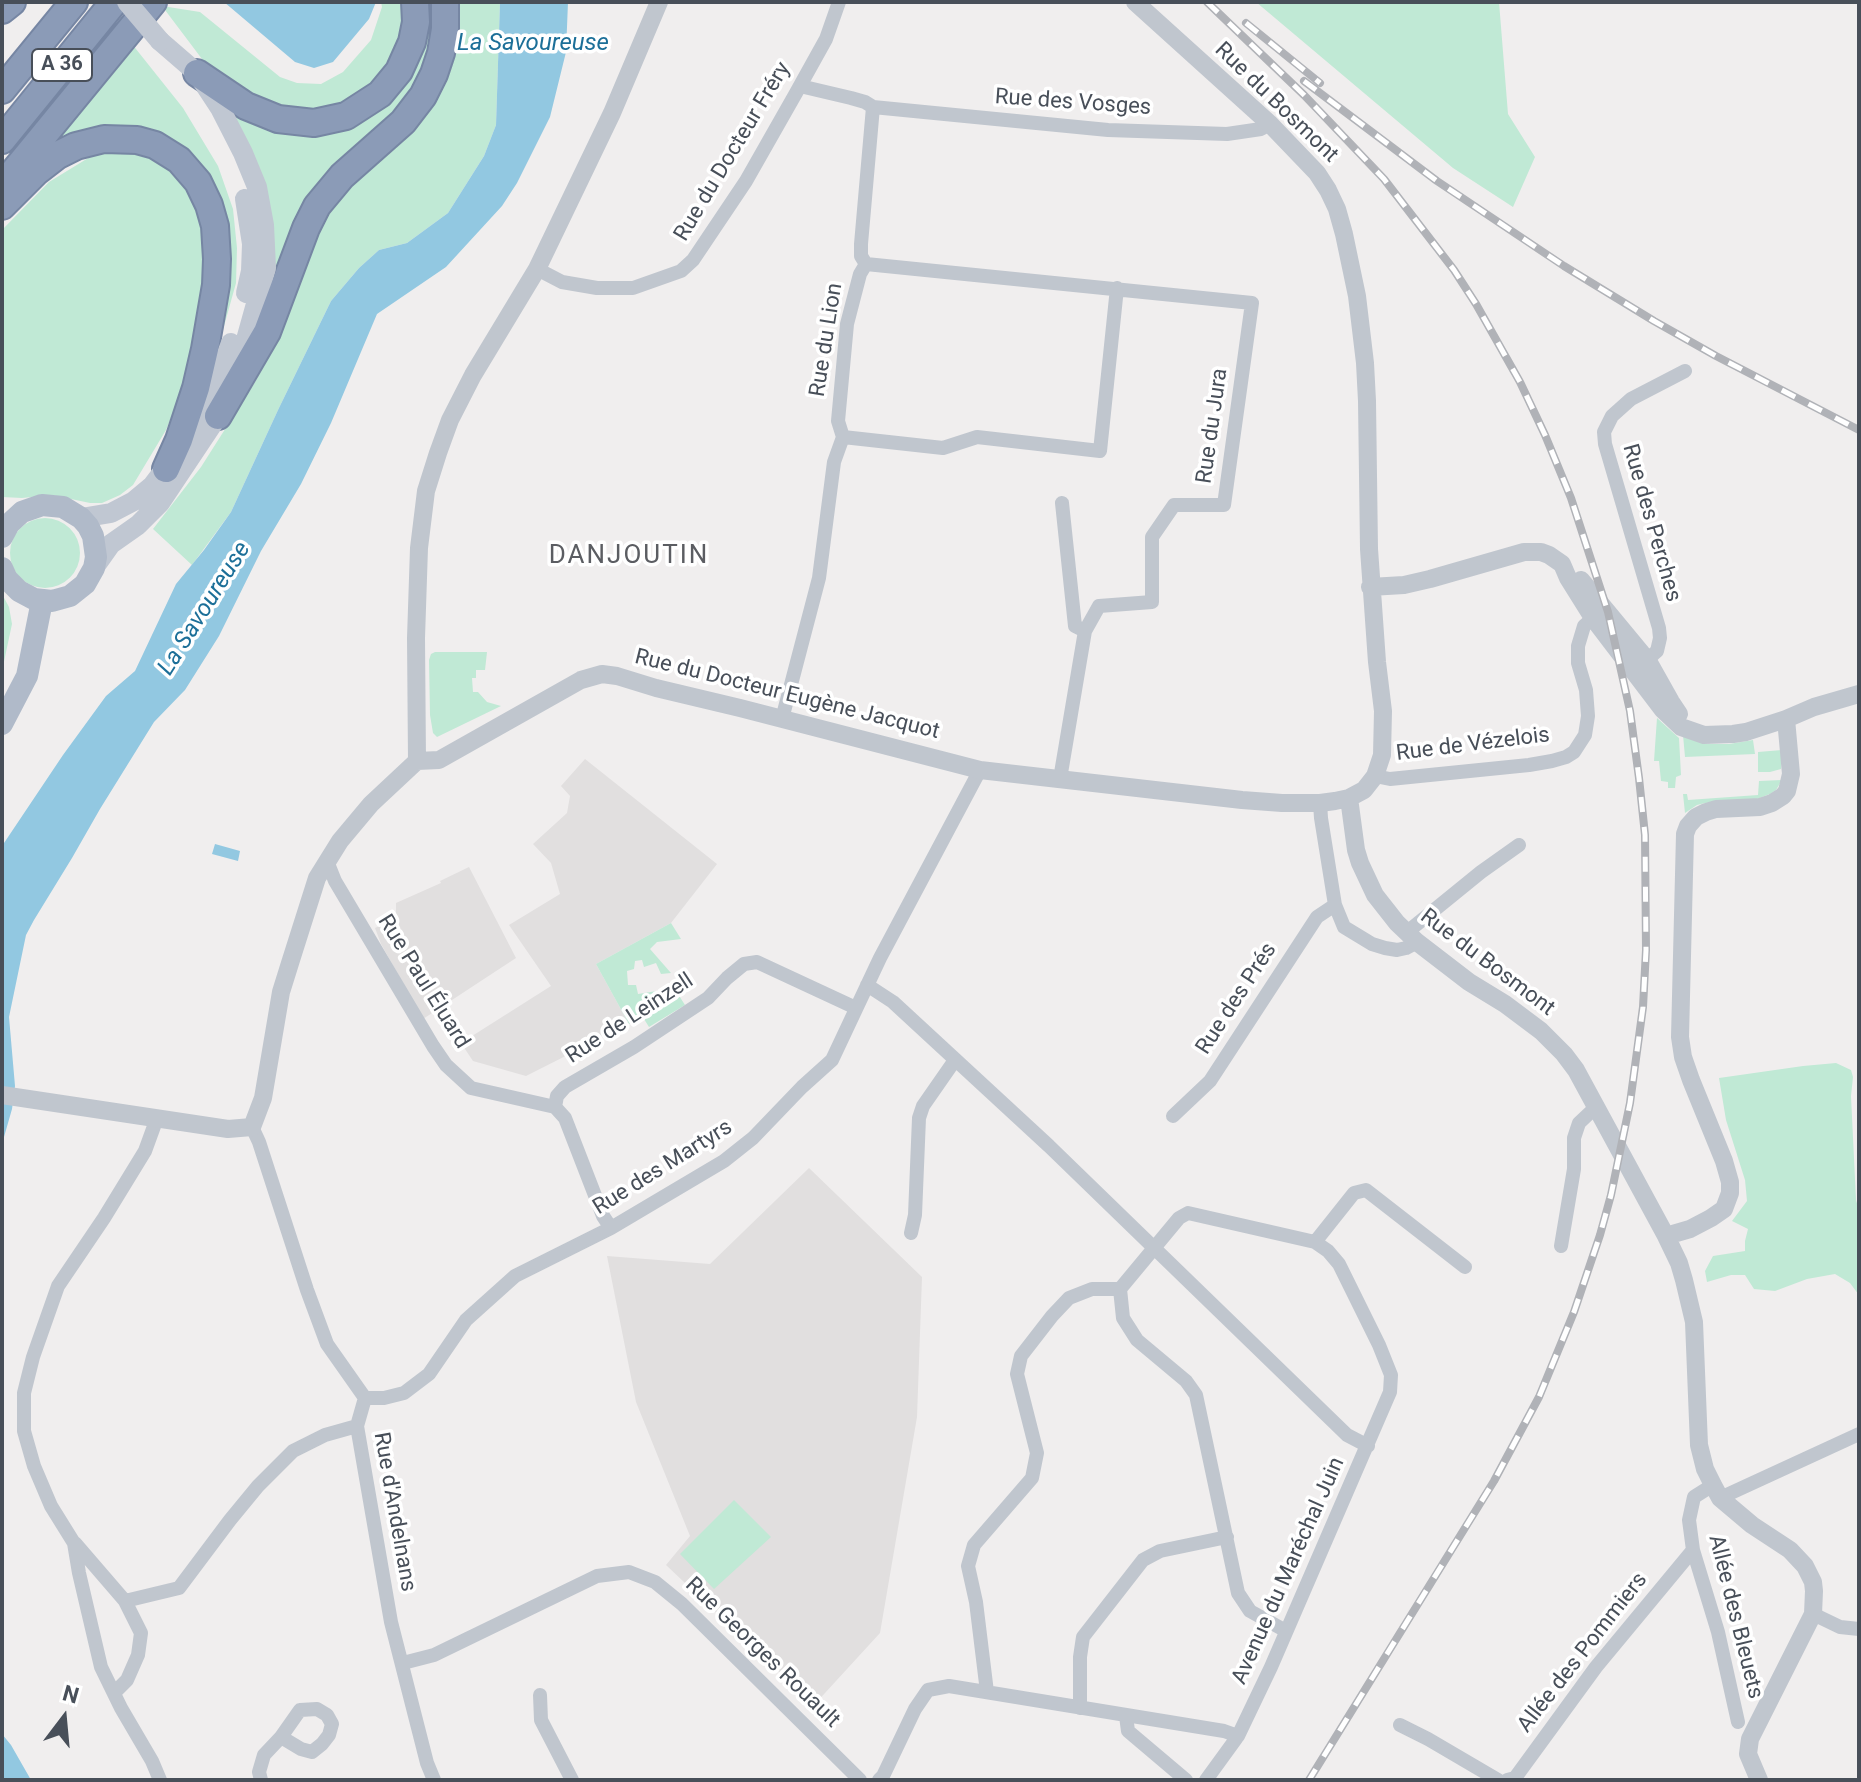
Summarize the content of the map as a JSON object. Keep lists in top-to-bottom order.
{
  "streets": {
    "highway": ["A 36"],
    "street": [
      "Rue des Vosges",
      "Rue du Bosmont",
      "Rue du Docteur Fréry",
      "Rue du Lion",
      "Rue du Jura",
      "Rue des Perches",
      "Rue du Docteur Eugène Jacquot",
      "Rue de Vézelois",
      "Rue Paul Éluard",
      "Rue des Prés",
      "Rue de Leinzell",
      "Rue des Martyrs",
      "Rue d'Andelnans",
      "Avenue du Maréchal Juin",
      "Allée des Bleuets",
      "Rue Georges Rouault",
      "Allée des Pommiers"
    ]
  },
  "crossings": [
    ["Rue des Vosges", "Rue du Bosmont"],
    ["Rue des Vosges", "Rue du Docteur Fréry"],
    ["Rue des Vosges", "Rue du Lion"],
    ["Rue du Bosmont", "Rue du Docteur Eugène Jacquot"],
    ["Rue du Bosmont", "Rue de Vézelois"],
    ["Rue du Bosmont", "Allée des Bleuets"],
    ["Rue du Lion", "Rue du Docteur Eugène Jacquot"],
    ["Rue du Docteur Eugène Jacquot", "Rue Paul Éluard"],
    ["Rue du Docteur Eugène Jacquot", "Rue des Martyrs"],
    ["Rue Paul Éluard", "Rue de Leinzell"],
    ["Rue de Leinzell", "Rue des Martyrs"],
    ["Rue des Martyrs", "Rue d'Andelnans"],
    ["Rue des Martyrs", "Avenue du Maréchal Juin"],
    ["Rue d'Andelnans", "Rue Georges Rouault"],
    ["Allée des Bleuets", "Allée des Pommiers"]
  ],
  "districts": ["DANJOUTIN"],
  "water": ["La Savoureuse"],
  "north": "top"
}
